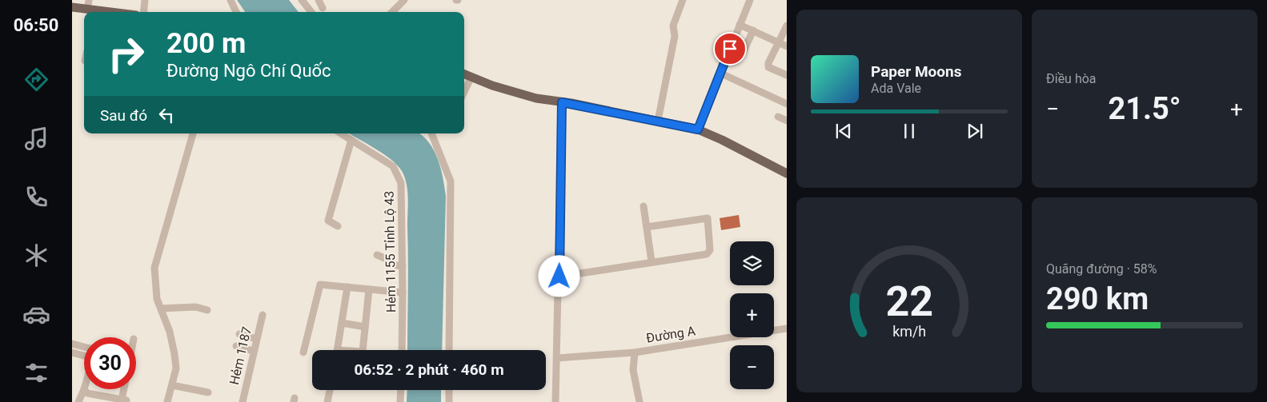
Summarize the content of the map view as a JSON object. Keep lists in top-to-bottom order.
{
  "streets": {
    "street": ["Hẻm 1155 Tỉnh Lộ 43", "Đường A", "Hẻm 1187"]
  },
  "page": {
    "tabs": "06:50",
    "tile": [
      "Điều hòa",
      ["Quãng đường · 58%", "290 km"]
    ],
    "turn": ["200 m", "Đường Ngô Chí Quốc"],
    "song": ["Paper Moons", "Ada Vale"],
    "heat": ["−", "21.5°", "+"],
    "then": "Sau đó",
    "map_buttons": ["+", "−"],
    "limit": "30",
    "trip": "06:52 · 2 phút · 460 m",
    "gauge": ["22", "km/h"]
  }
}
